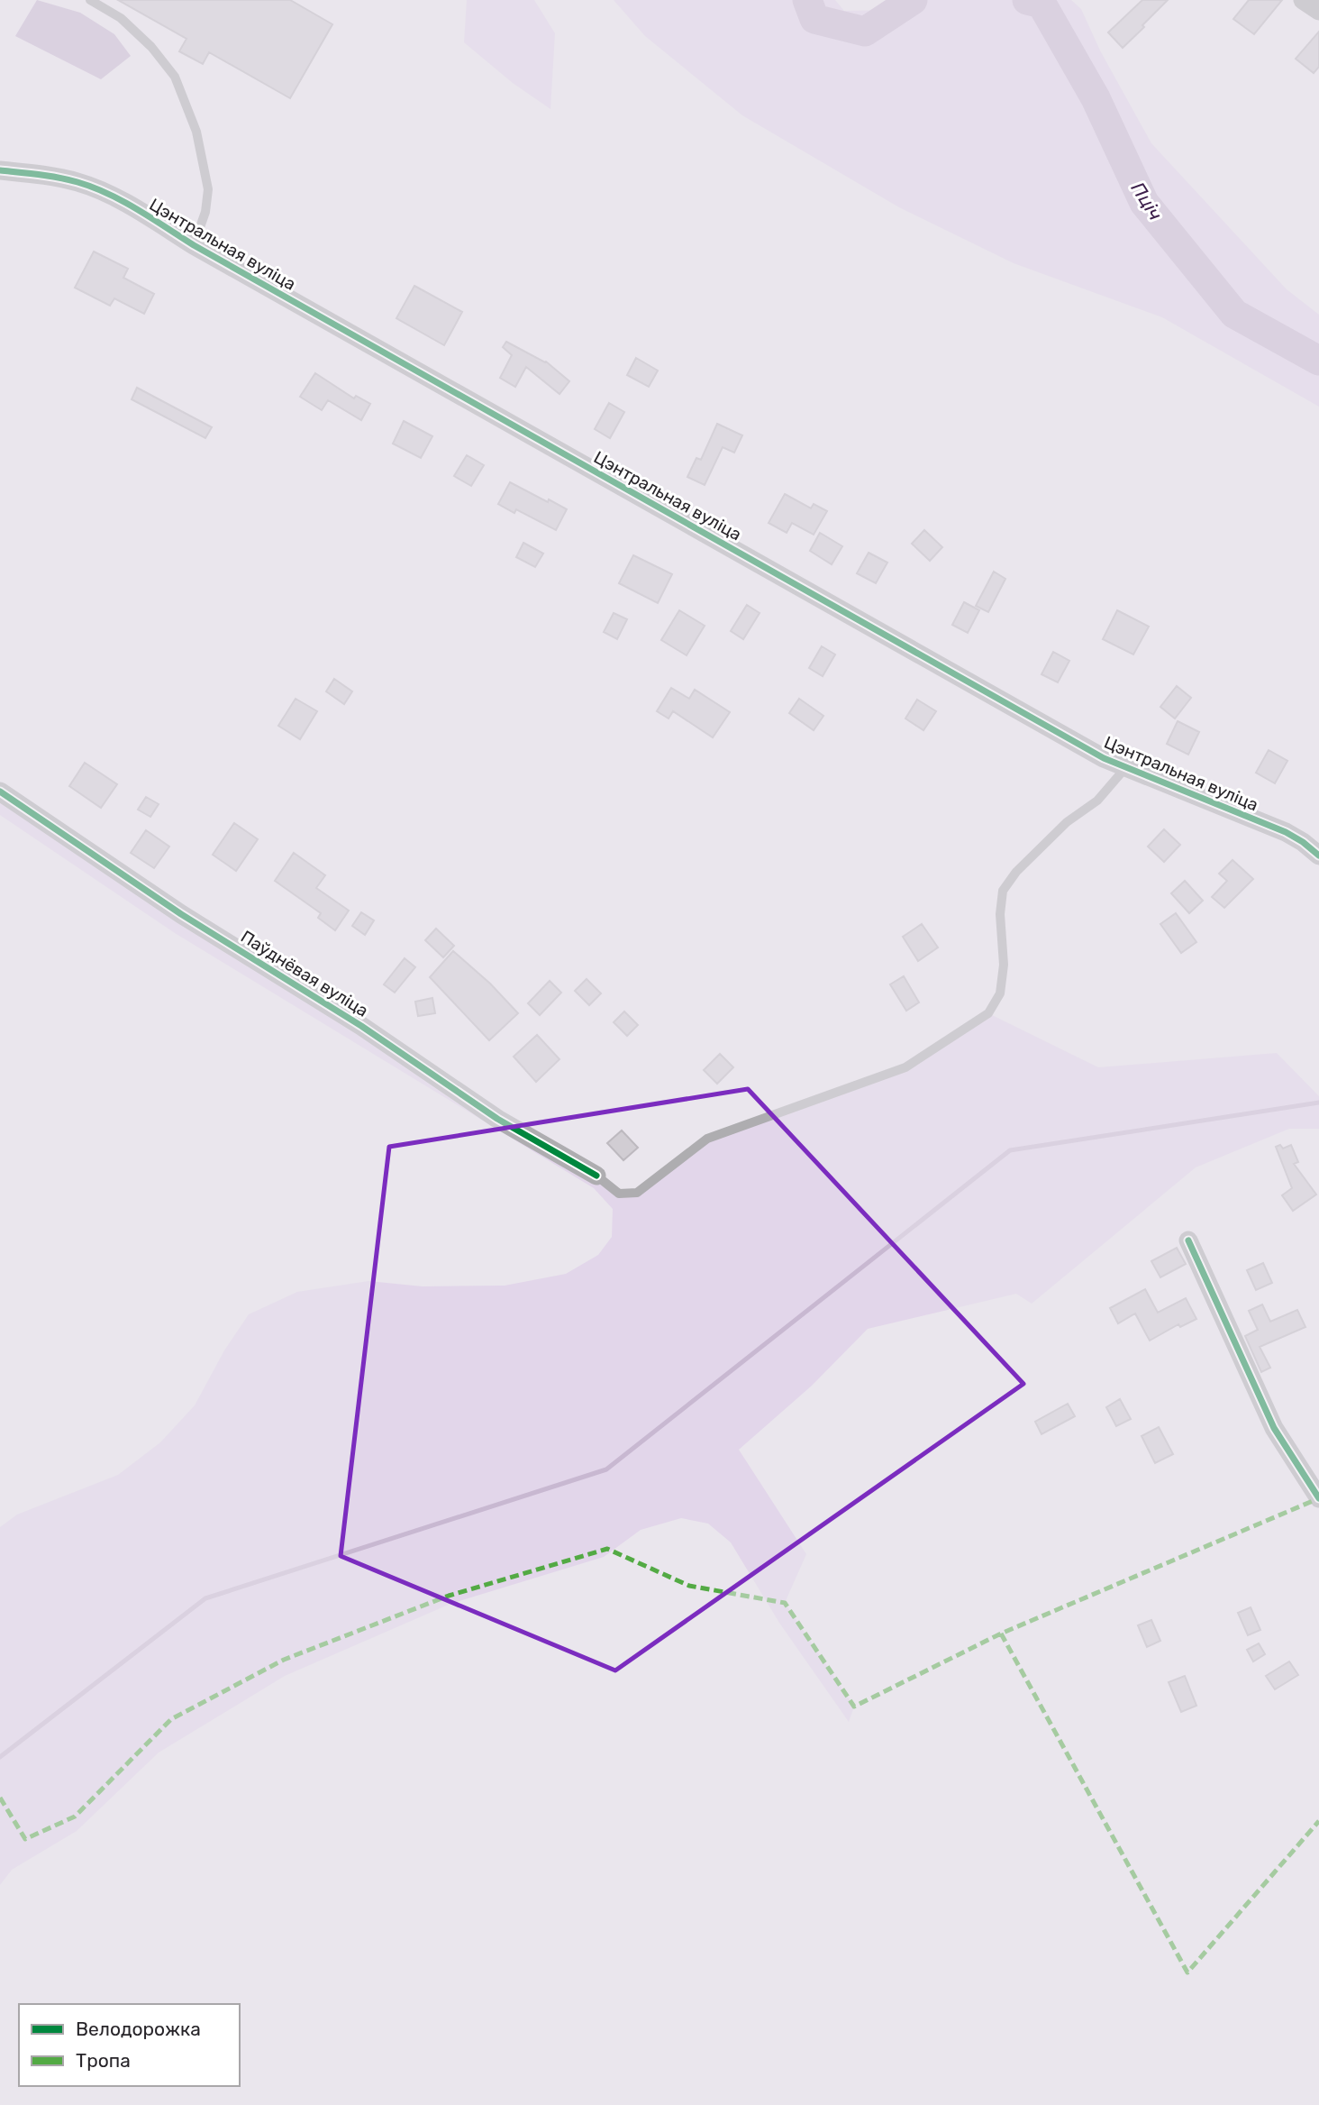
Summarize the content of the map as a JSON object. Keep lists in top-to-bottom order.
{
  "streets": {
    "street": ["Цэнтральная вуліца", "Паўднёвая вуліца"]
  },
  "water": ["Пціч"],
  "legend": ["Велодорожка", "Тропа"]
}
